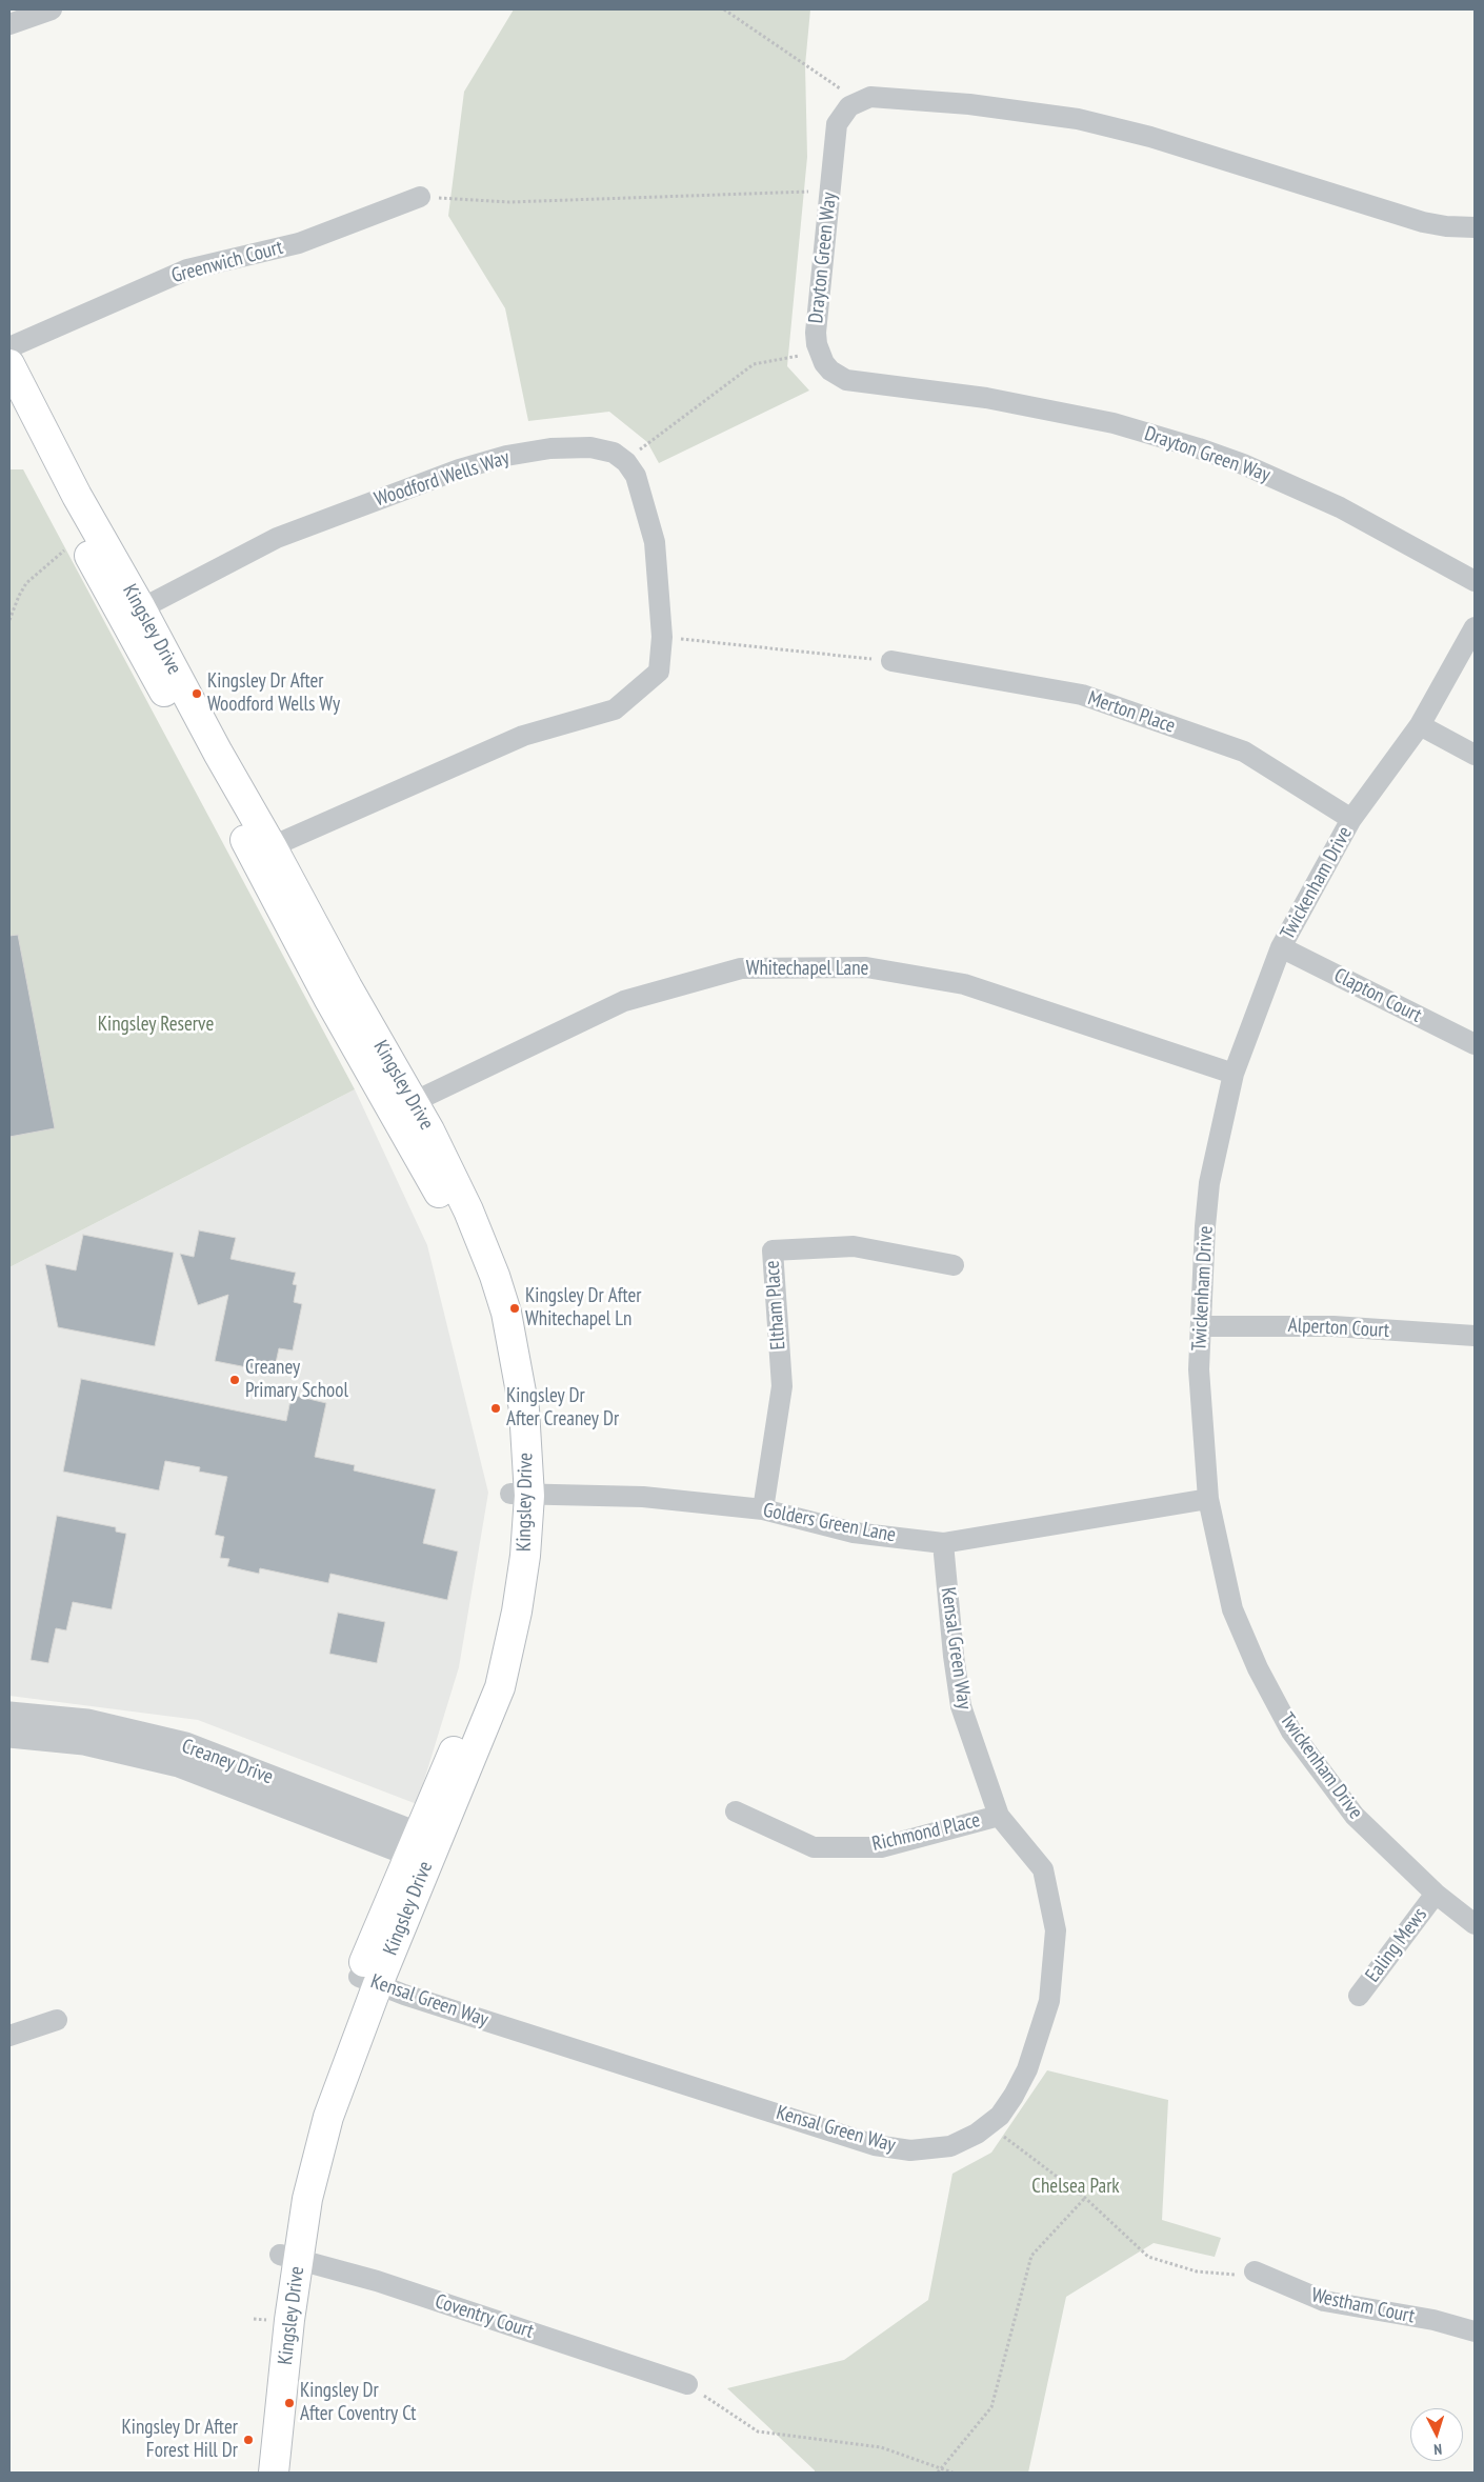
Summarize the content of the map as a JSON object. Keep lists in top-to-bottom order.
{
  "streets": {
    "main road": ["Kingsley Drive"],
    "street": [
      "Drayton Green Way",
      "Greenwich Court",
      "Woodford Wells Way",
      "Merton Place",
      "Twickenham Drive",
      "Whitechapel Lane",
      "Clapton Court",
      "Eltham Place",
      "Alperton Court",
      "Golders Green Lane",
      "Kensal Green Way",
      "Creaney Drive",
      "Richmond Place",
      "Ealing Mews",
      "Westham Court",
      "Coventry Court"
    ]
  },
  "crossings": [
    ["Woodford Wells Way", "Kingsley Drive"],
    ["Kingsley Drive", "Whitechapel Lane"],
    ["Kingsley Drive", "Golders Green Lane"],
    ["Kingsley Drive", "Kensal Green Way"],
    ["Kingsley Drive", "Creaney Drive"],
    ["Kingsley Drive", "Coventry Court"],
    ["Merton Place", "Twickenham Drive"],
    ["Twickenham Drive", "Whitechapel Lane"],
    ["Twickenham Drive", "Clapton Court"],
    ["Twickenham Drive", "Alperton Court"],
    ["Twickenham Drive", "Golders Green Lane"],
    ["Twickenham Drive", "Ealing Mews"],
    ["Eltham Place", "Golders Green Lane"],
    ["Golders Green Lane", "Kensal Green Way"],
    ["Kensal Green Way", "Richmond Place"]
  ],
  "parks": ["Kingsley Reserve", "Chelsea Park"],
  "places": [
    "Kingsley Dr After Woodford Wells Wy",
    "Kingsley Dr After Whitechapel Ln",
    "Creaney Primary School",
    "Kingsley Dr After Creaney Dr",
    "Kingsley Dr After Coventry Ct",
    "Kingsley Dr After Forest Hill Dr"
  ],
  "north": "bottom"
}
